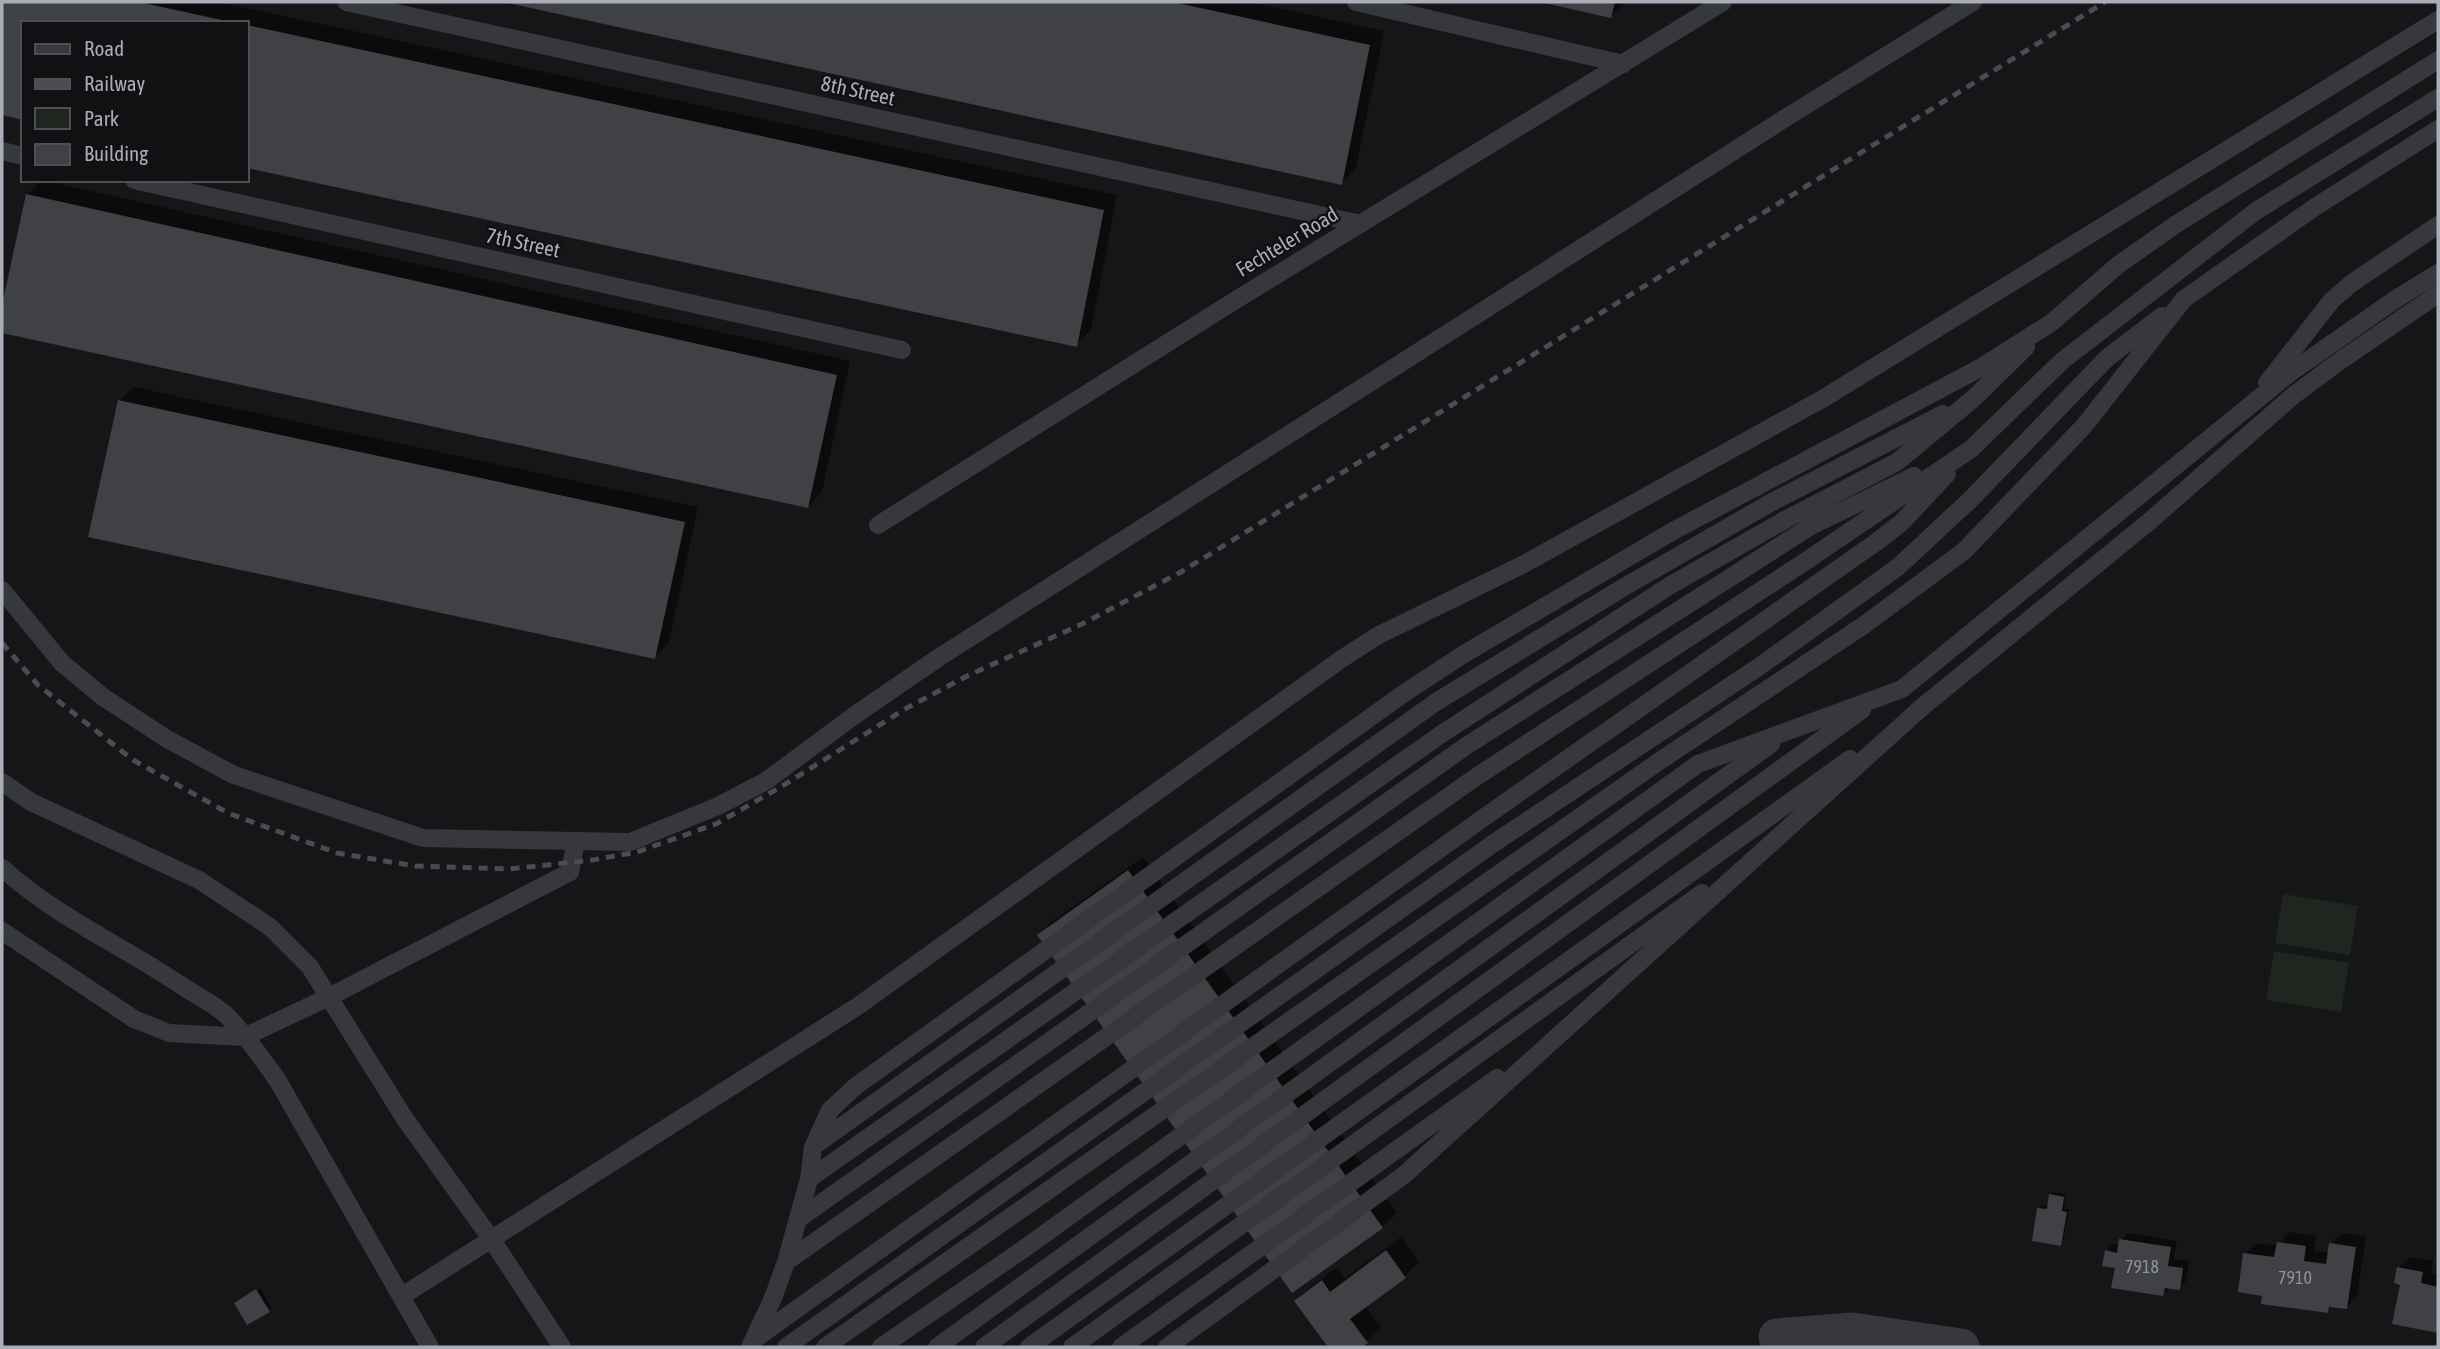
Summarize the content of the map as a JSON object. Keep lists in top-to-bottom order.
{
  "streets": {
    "lane": ["8th Street", "Fechteler Road", "7th Street"]
  },
  "crossings": [
    ["8th Street", "Fechteler Road"]
  ],
  "house_numbers": ["7918", "7910"],
  "legend": [
    "Road",
    "Railway",
    "Park",
    "Building"
  ]
}
